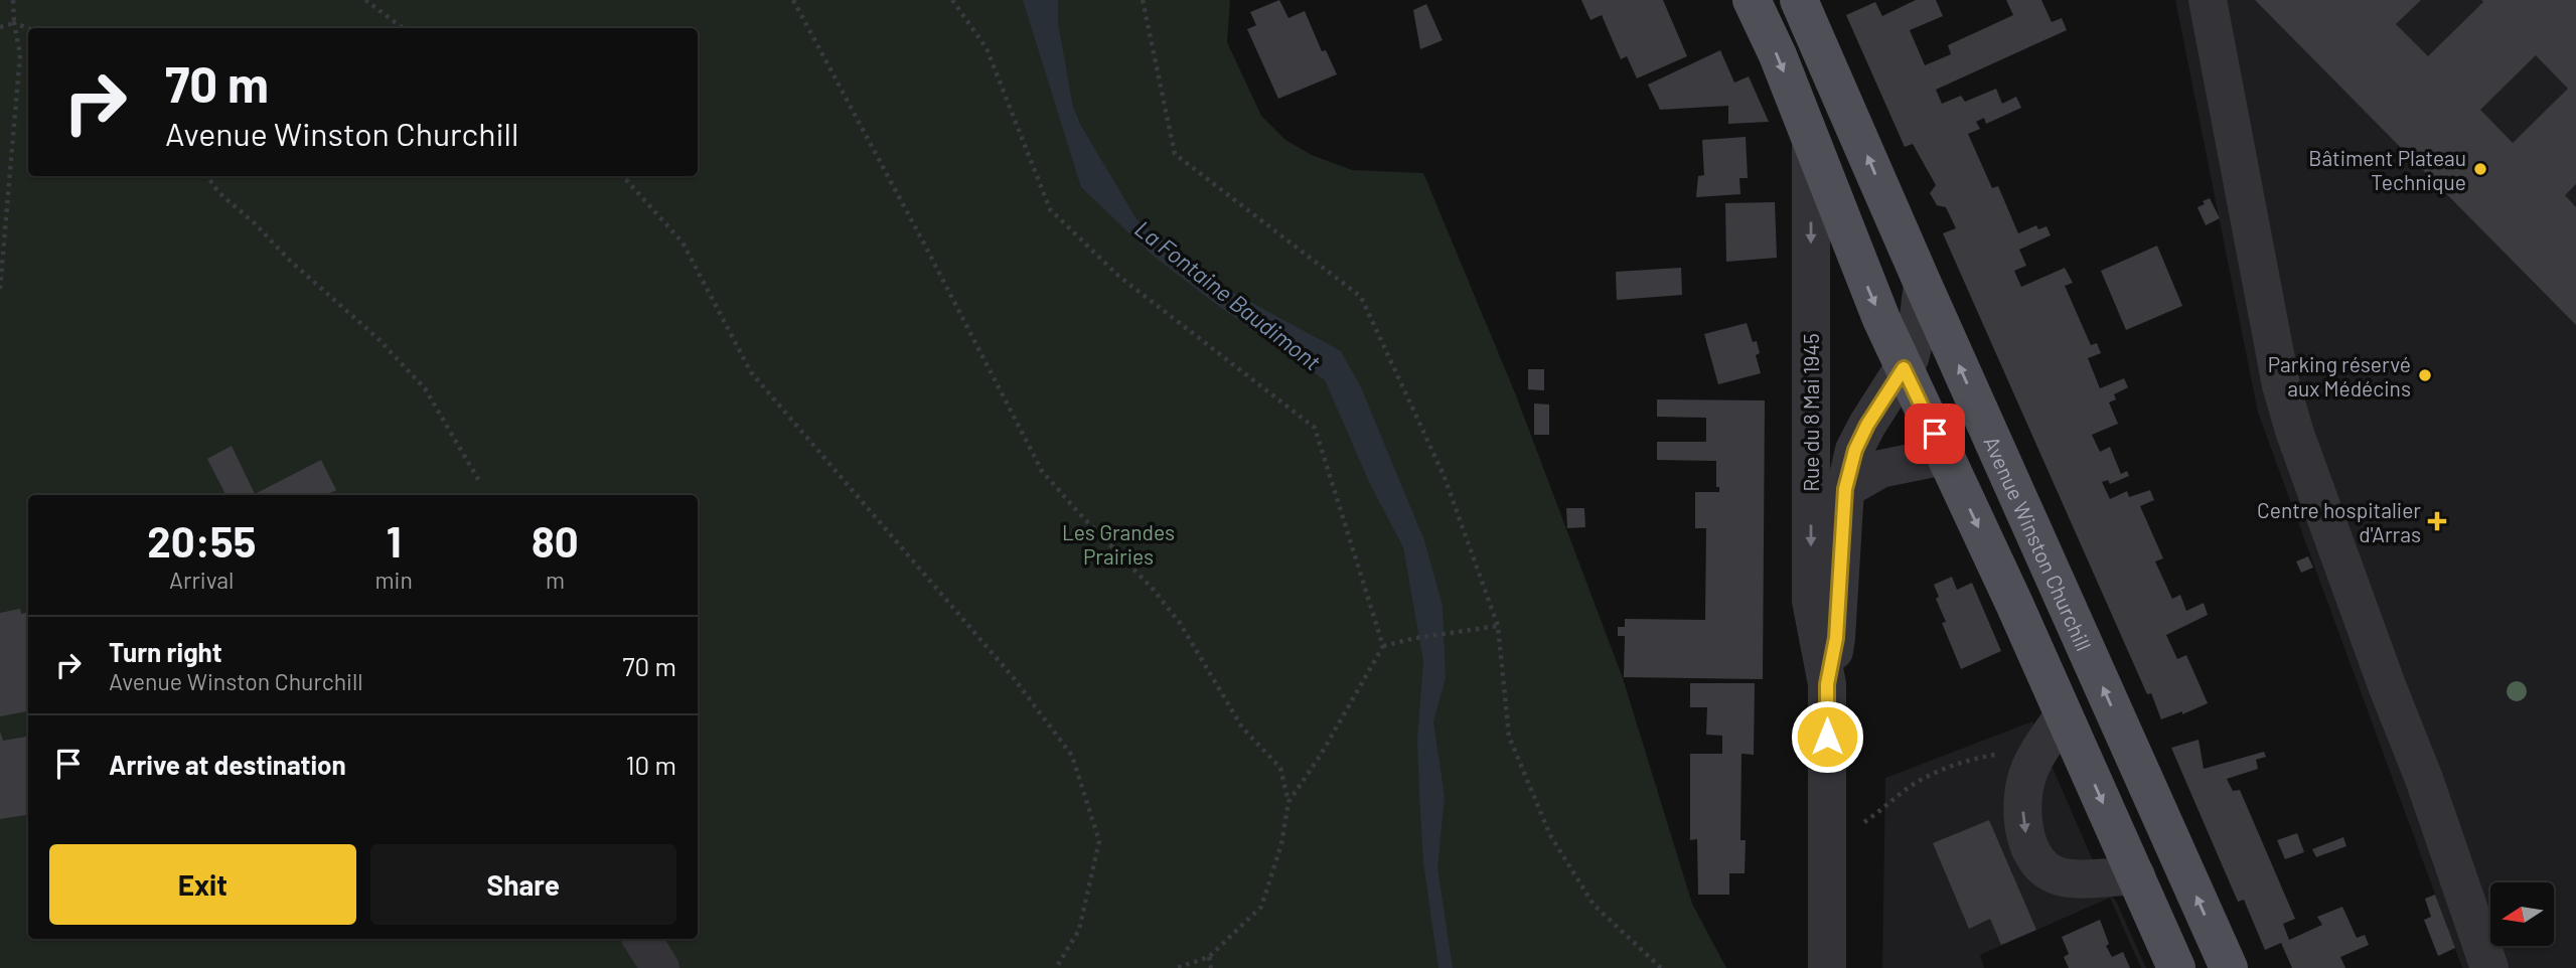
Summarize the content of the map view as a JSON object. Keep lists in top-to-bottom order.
{
  "streets": {
    "main road": ["Avenue Winston Churchill"],
    "street": ["Rue du 8 Mai 1945"]
  },
  "crossings": [
    ["Rue du 8 Mai 1945", "Avenue Winston Churchill"]
  ],
  "water": ["La Fontaine Baudimont"],
  "parks": ["Les Grandes Prairies"],
  "places": {
    "other": ["Bâtiment Plateau Technique", "Parking réservé aux Médécins"],
    "health": ["Centre hospitalier d'Arras"]
  },
  "north": "left",
  "page": {
    "turn": ["70 m", "Avenue Winston Churchill"],
    "eta": [
      "20:55",
      "Arrival",
      "1",
      "min",
      "80",
      "m"
    ],
    "list": [
      {
        "name": "Turn right",
        "note": "Avenue Winston Churchill",
        "value": "70 m"
      },
      {
        "name": "Arrive at destination",
        "value": "10 m"
      }
    ],
    "buttons": ["Exit", "Share"]
  }
}
